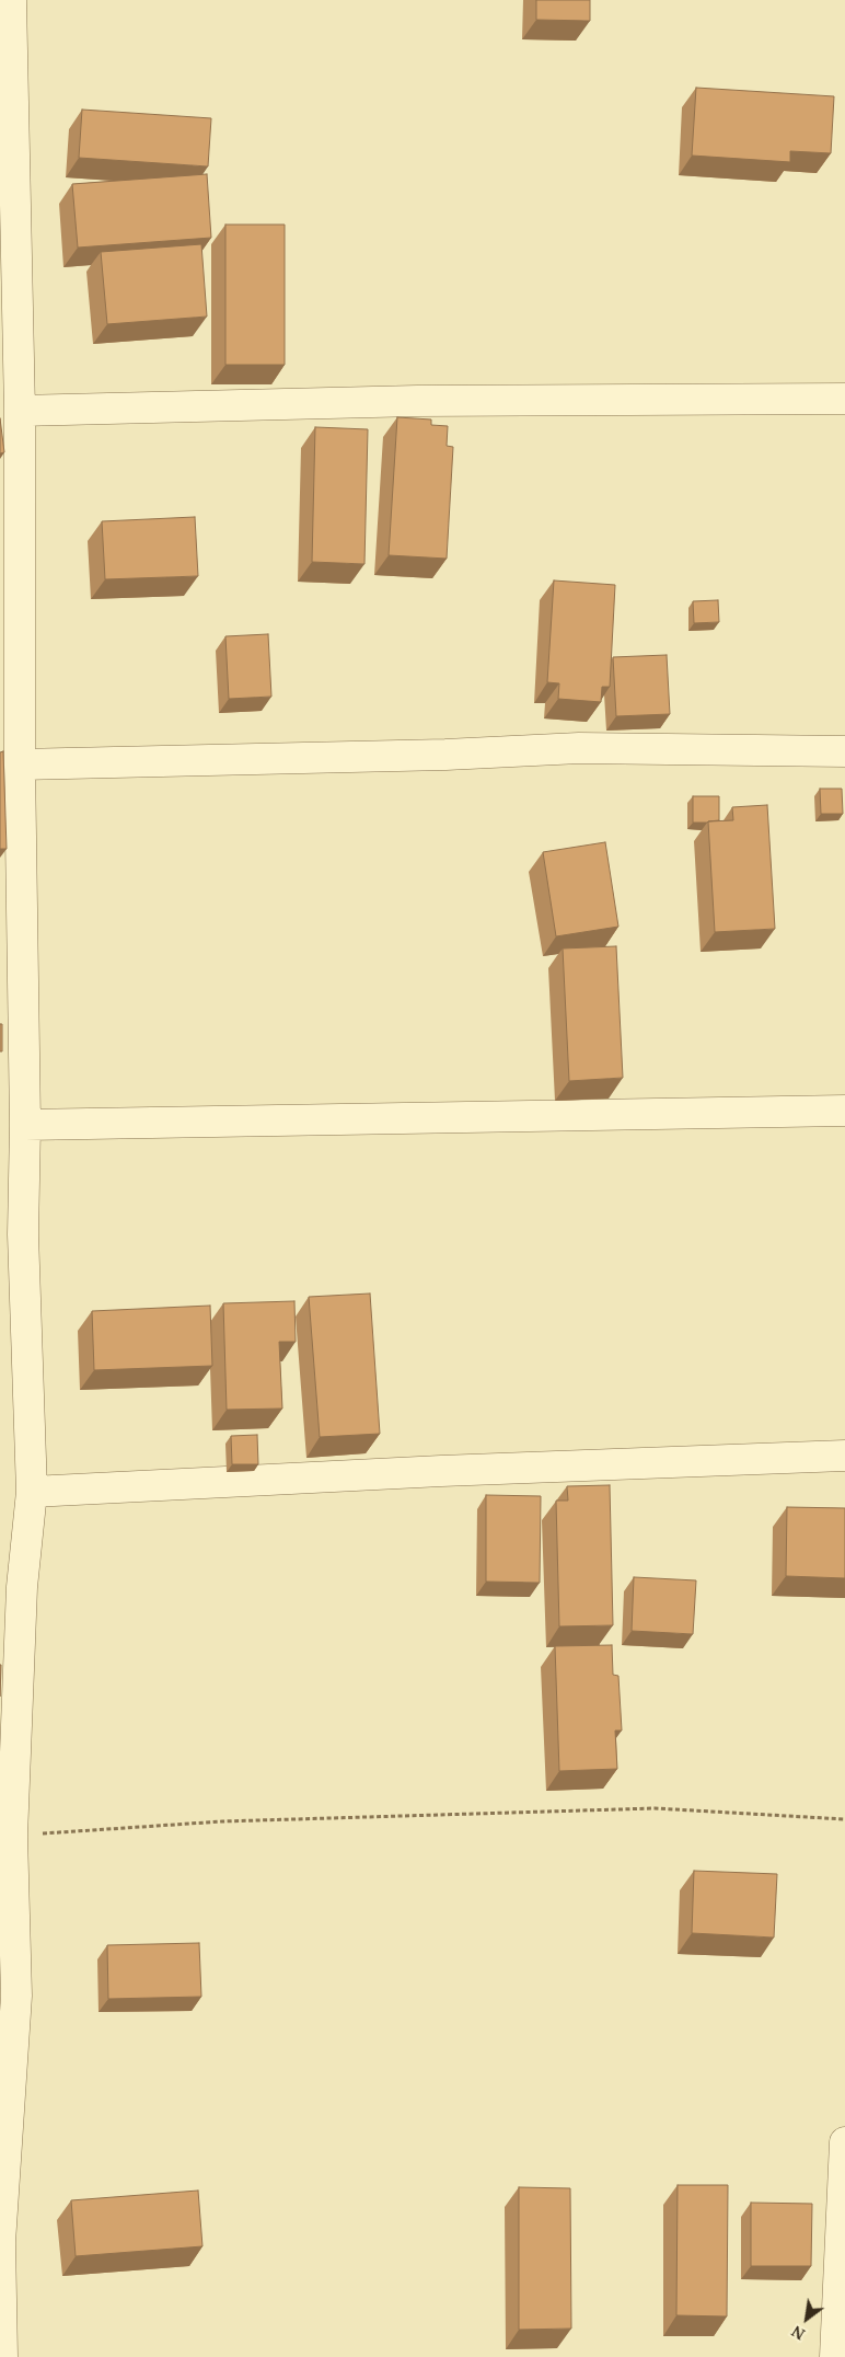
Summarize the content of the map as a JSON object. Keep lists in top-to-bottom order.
{
  "north": "bottom left"
}
